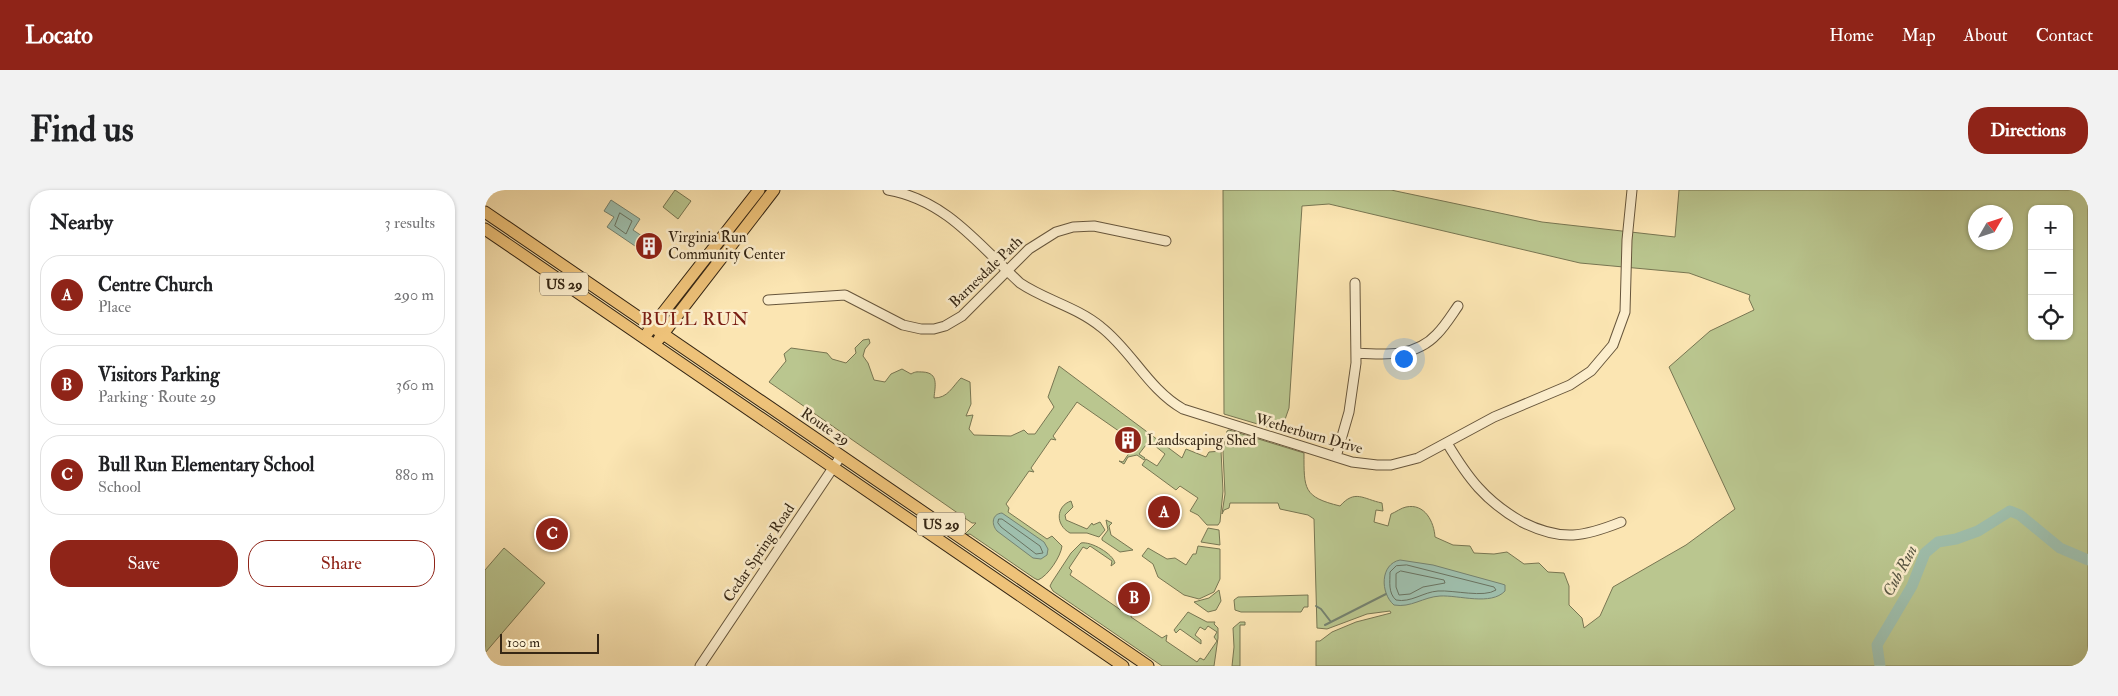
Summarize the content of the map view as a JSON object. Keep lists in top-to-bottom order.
{
  "streets": {
    "main road": ["US 29", "Route 29"],
    "street": ["Barnesdale Path", "Wetherburn Drive", "Cedar Spring Road"]
  },
  "crossings": [
    ["Barnesdale Path", "Wetherburn Drive"],
    ["Route 29", "Cedar Spring Road"]
  ],
  "districts": ["BULL RUN"],
  "water": ["Cub Run"],
  "places": {
    "building": ["Virginia Run Community Center", "Landscaping Shed"]
  },
  "scale_bar": "100 m",
  "north": "top right",
  "page": {
    "header": "Locato",
    "nav": [
      "Home",
      "Map",
      "About",
      "Contact"
    ],
    "buttons": [
      "Directions",
      ["Save", "Share"]
    ],
    "title": "Find us",
    "heading": ["Nearby", "3 results"],
    "map_buttons": ["+", "−"],
    "list": [
      {
        "mark": "A",
        "name": "Centre Church",
        "note": "Place",
        "value": "290 m"
      },
      {
        "mark": "B",
        "name": "Visitors Parking",
        "note": "Parking · Route 29",
        "value": "360 m"
      },
      {
        "mark": "C",
        "name": "Bull Run Elementary School",
        "note": "School",
        "value": "880 m"
      }
    ],
    "pins": ["A", "C", "B"],
    "scale": "100 m"
  }
}
